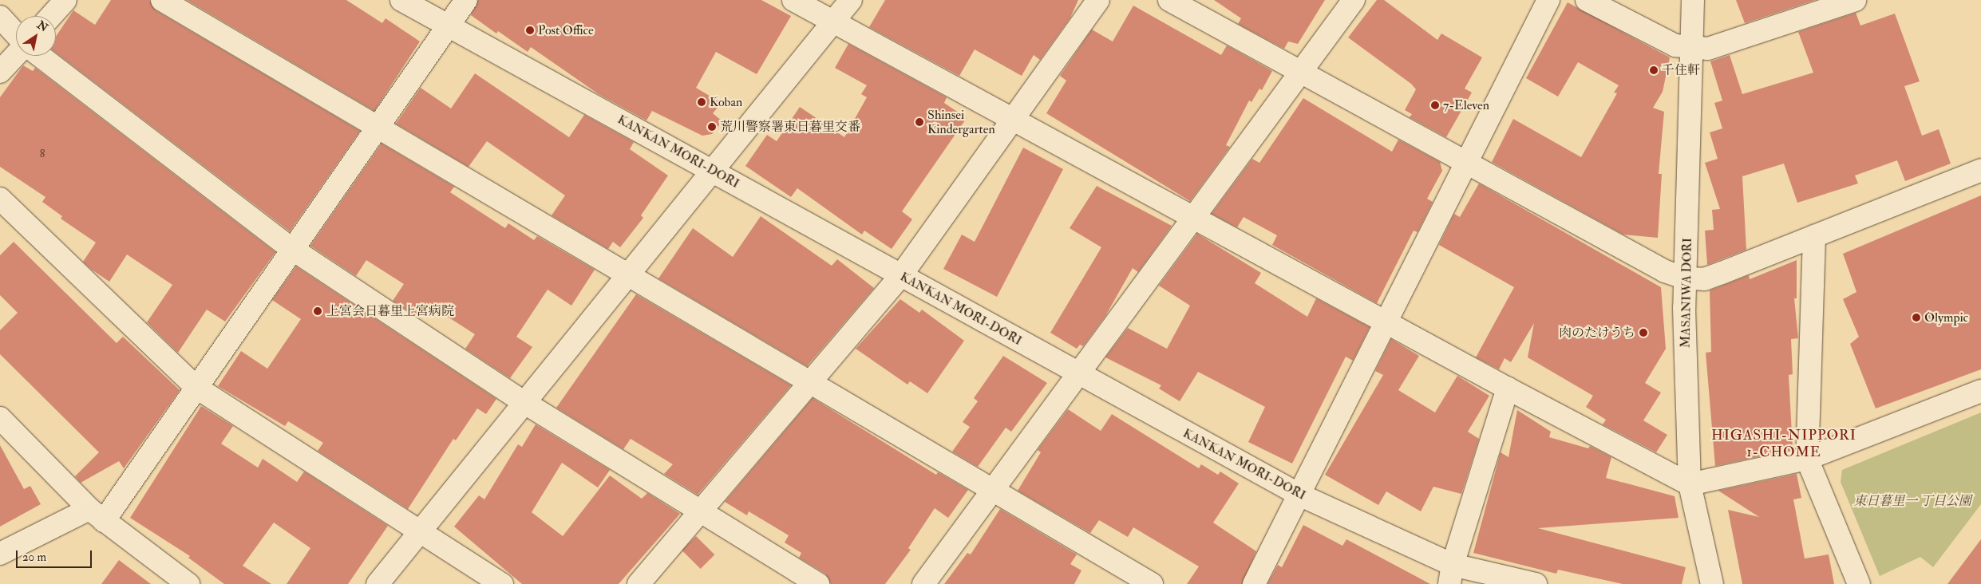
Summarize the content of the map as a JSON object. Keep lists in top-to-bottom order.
{
  "streets": {
    "street": ["KANKAN MORI-DORI", "MASANIWA DORI"]
  },
  "districts": ["HIGASHI-NIPPORI 1-CHOME"],
  "parks": ["東日暮里一 丁目公園"],
  "places": [
    "Post Office",
    "千住軒",
    "Koban",
    "7-Eleven",
    "Shinsei Kindergarten",
    "荒川警察署東日暮里交番",
    "上宮会日暮里上宮病院",
    "Olympic",
    "肉のたけうち"
  ],
  "house_numbers": ["8"],
  "scale_bar": "20 m",
  "north": "top right"
}
